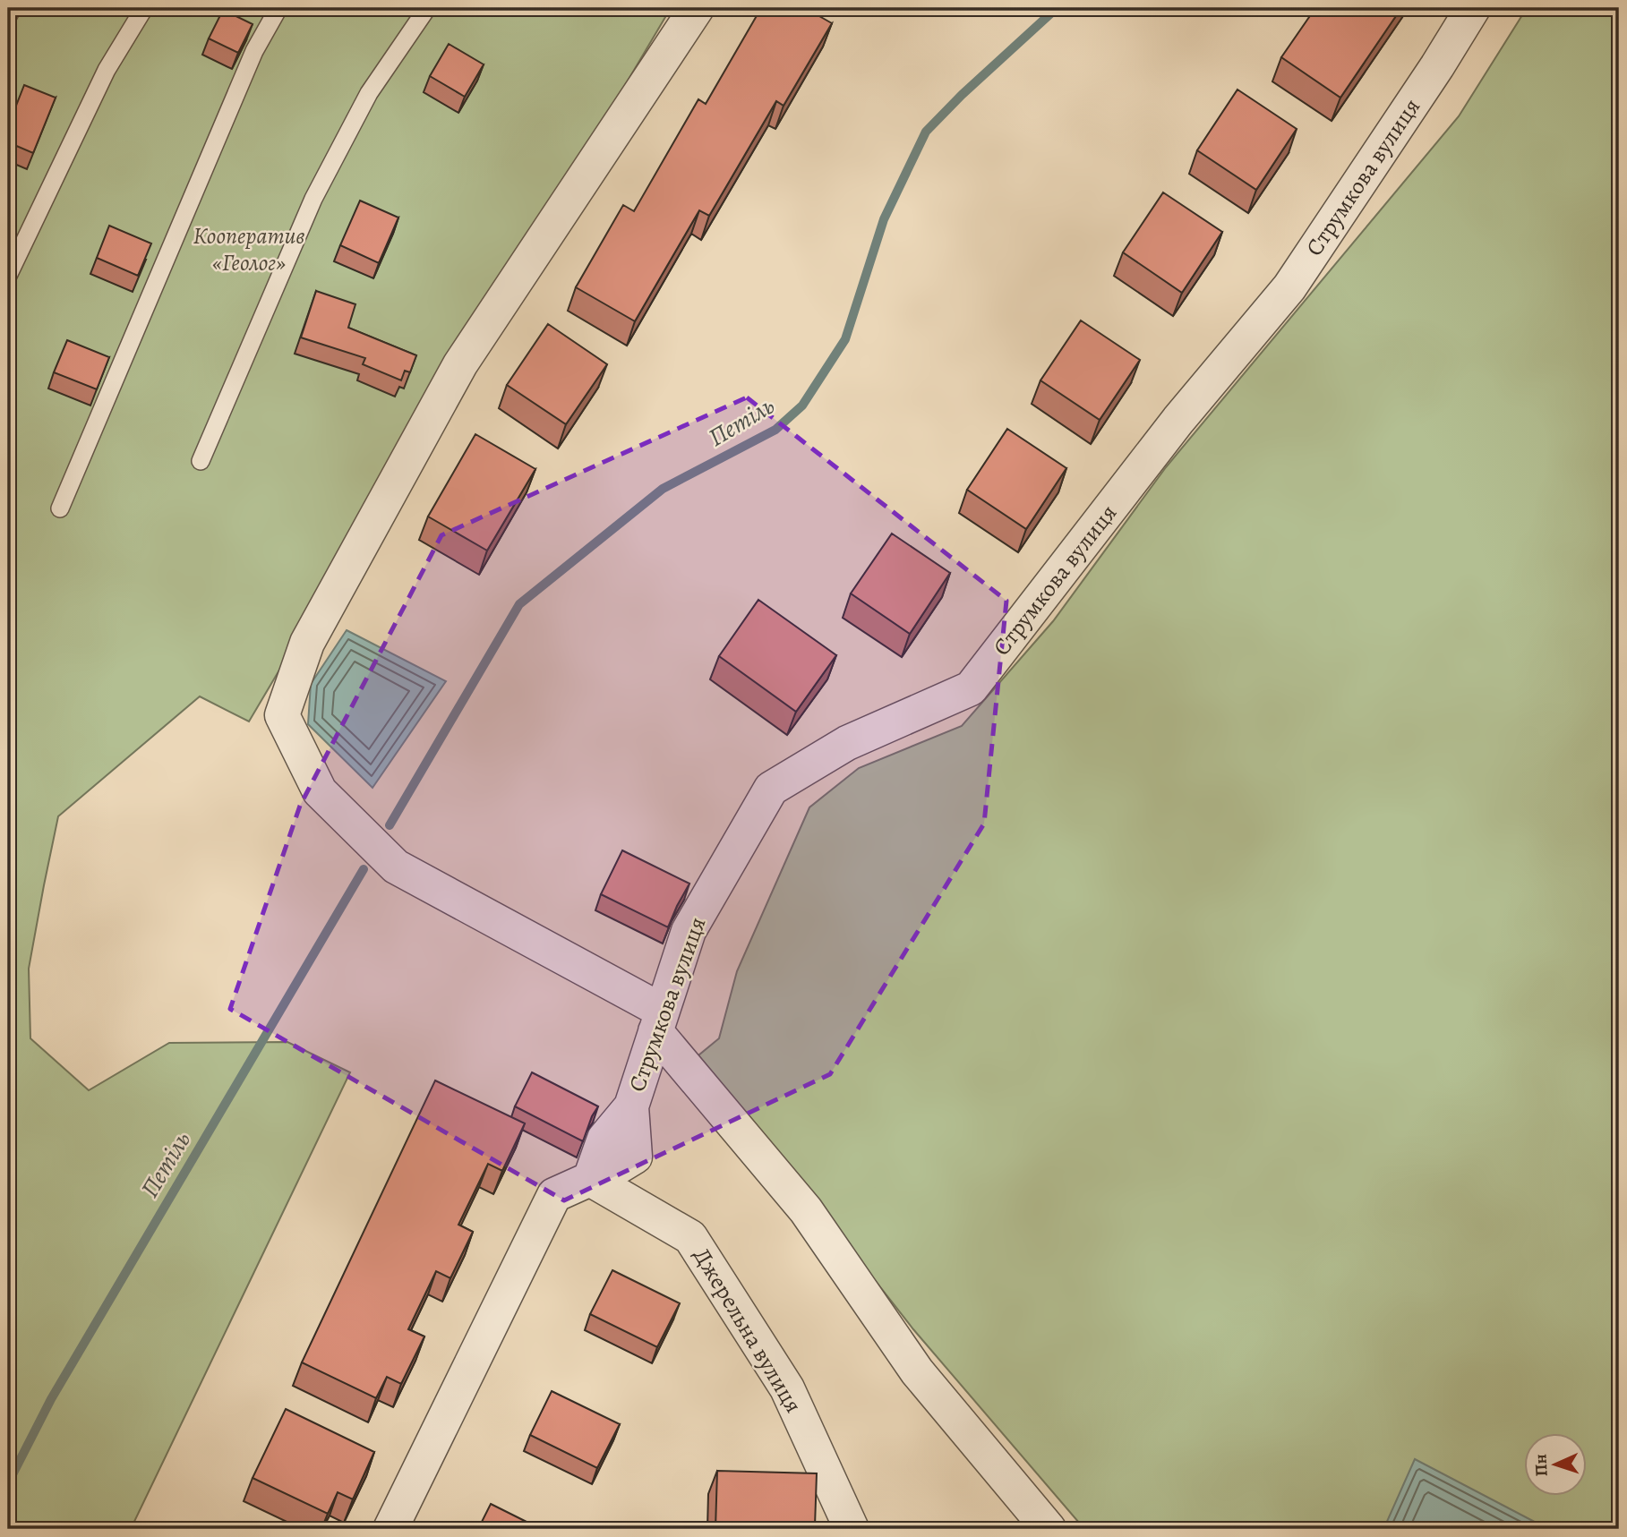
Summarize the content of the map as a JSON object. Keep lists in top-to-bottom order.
{
  "streets": {
    "street": ["Струмкова вулиця", "Джерельна вулиця"]
  },
  "crossings": [
    ["Струмкова вулиця", "Джерельна вулиця"]
  ],
  "water": ["Петіль"],
  "parks": ["Кооператив «Геолог»"],
  "north": "left"
}
